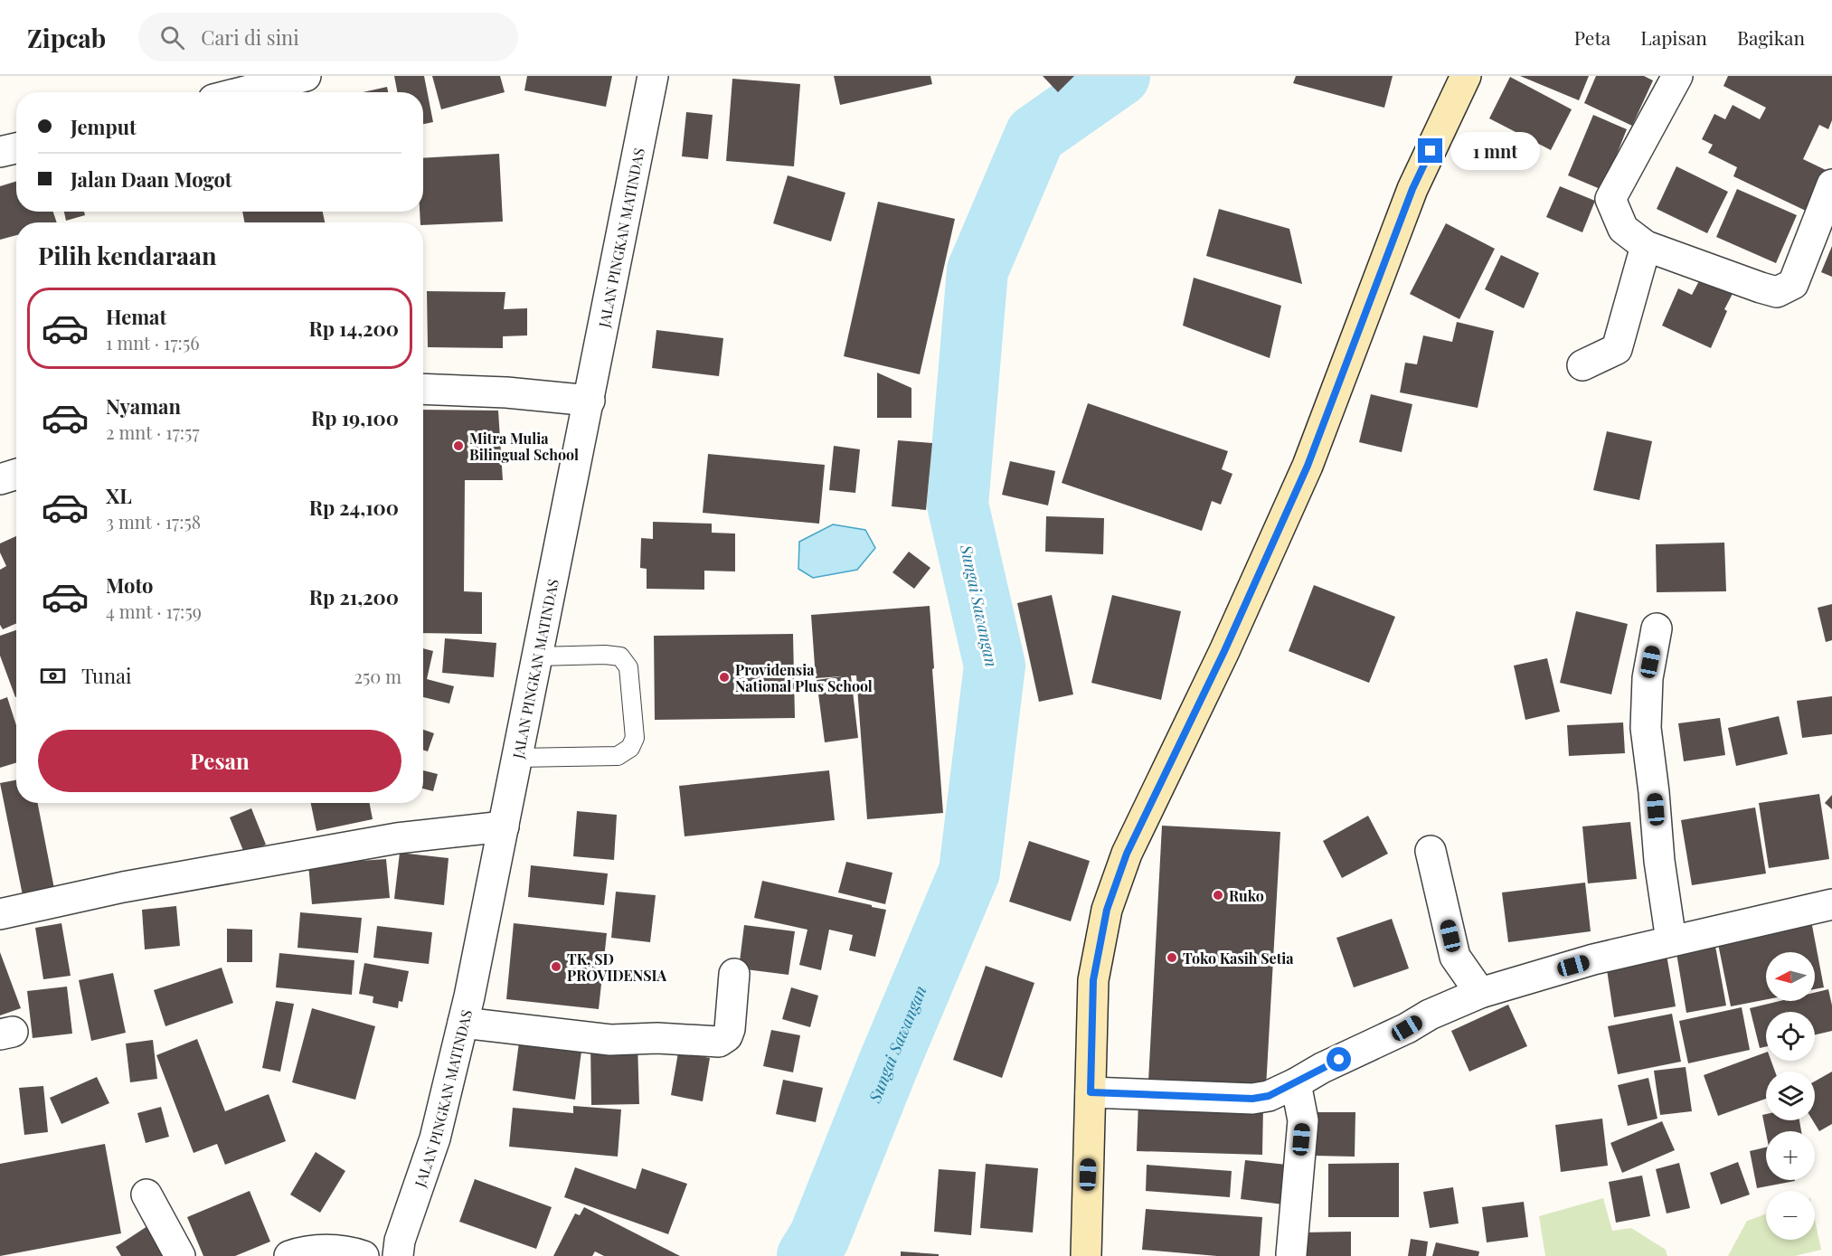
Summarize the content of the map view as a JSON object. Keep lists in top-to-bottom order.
{
  "streets": {
    "street": ["JALAN PINGKAN MATINDAS"]
  },
  "water": ["Sungai Sawangan"],
  "places": [
    "Mitra Mulia Bilingual School",
    "Providensia National Plus School",
    "Ruko",
    "Toko Kasih Setia",
    "TK, SD PROVIDENSIA"
  ],
  "north": "left",
  "page": {
    "header": "Zipcab",
    "search": "Cari di sini",
    "nav": ["Peta", "Lapisan", "Bagikan"],
    "banner": ["Jemput", "Jalan Daan Mogot"],
    "bubble": "1 mnt",
    "heading": "Pilih kendaraan",
    "list": [
      {
        "name": "Hemat",
        "note": "1 mnt · 17:56",
        "value": "Rp 14,200"
      },
      {
        "name": "Nyaman",
        "note": "2 mnt · 17:57",
        "value": "Rp 19,100"
      },
      {
        "name": "XL",
        "note": "3 mnt · 17:58",
        "value": "Rp 24,100"
      },
      {
        "name": "Moto",
        "note": "4 mnt · 17:59",
        "value": "Rp 21,200"
      }
    ],
    "pay": ["Tunai", "250 m"],
    "buttons": "Pesan",
    "map_buttons": ["+", "−"]
  }
}
